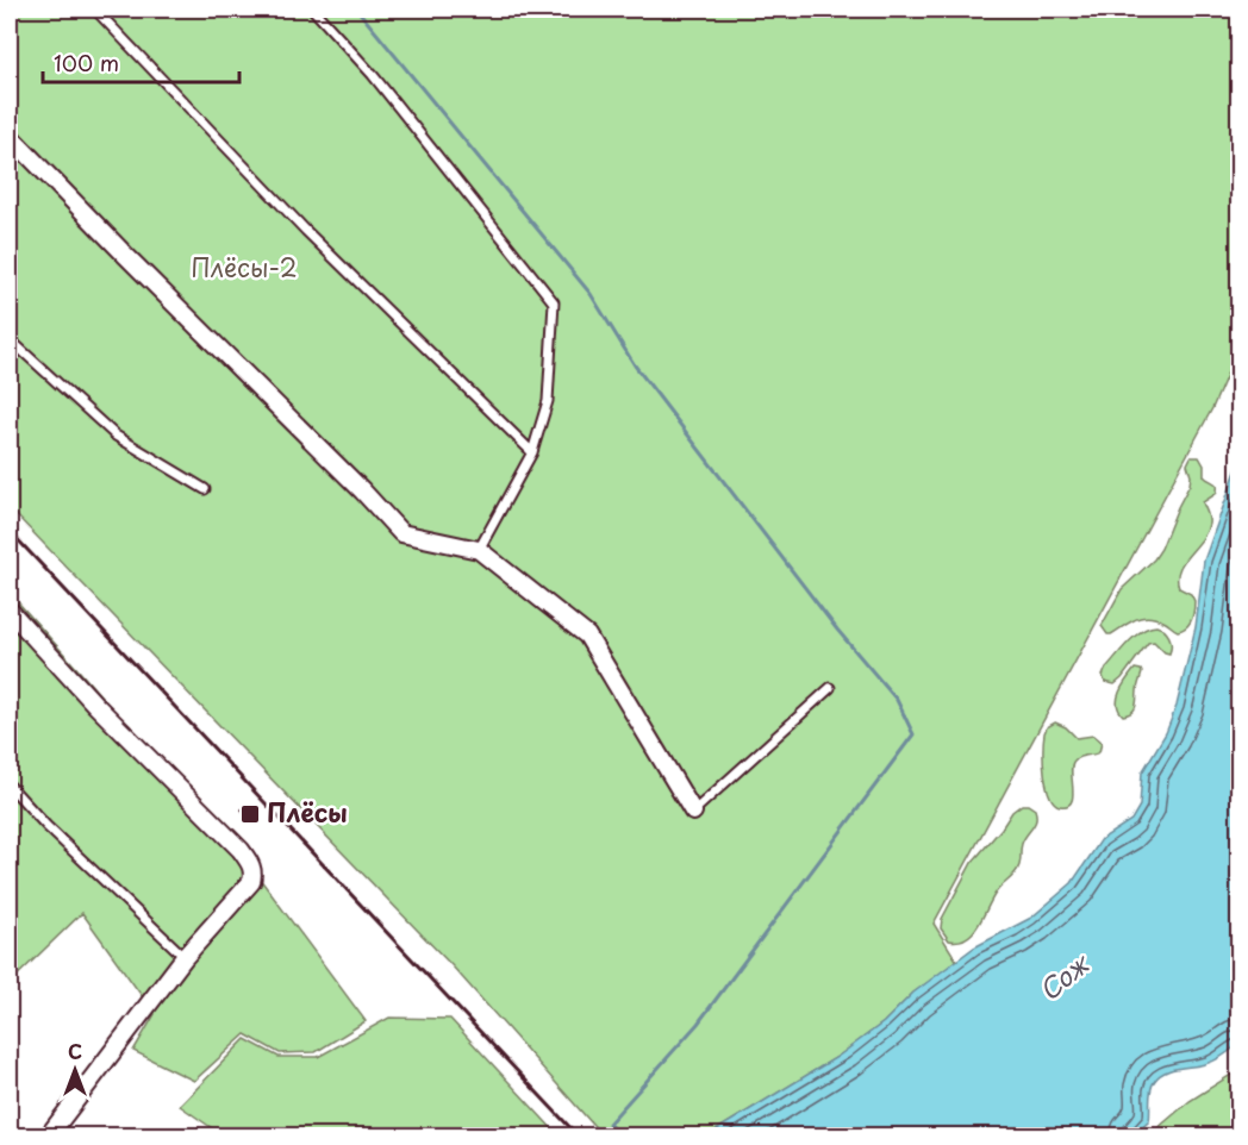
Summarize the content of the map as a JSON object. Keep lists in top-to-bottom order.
{
  "water": ["Сож"],
  "parks": ["Плёсы-2"],
  "places": {
    "transit": ["Плёсы"]
  },
  "scale_bar": "100 m",
  "north": "top"
}
